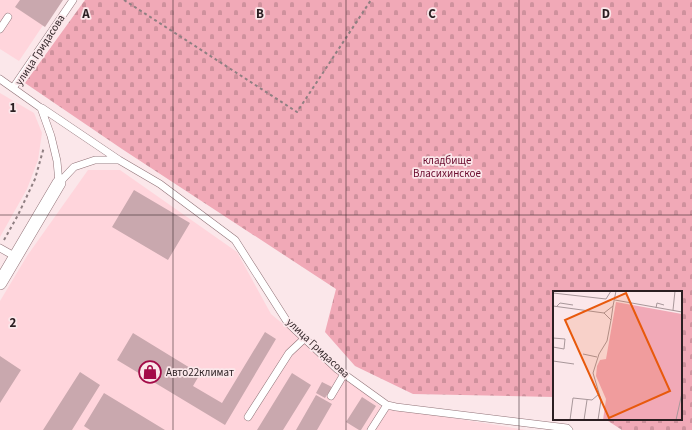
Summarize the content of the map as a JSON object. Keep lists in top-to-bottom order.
{
  "streets": {
    "lane": ["улица Гридасова"]
  },
  "parks": ["кладбище Власихинское"],
  "places": {
    "shop": ["Авто22климат"]
  },
  "grid": {
    "columns": [
      "A",
      "B",
      "C",
      "D"
    ],
    "rows": ["1", "2"]
  }
}
